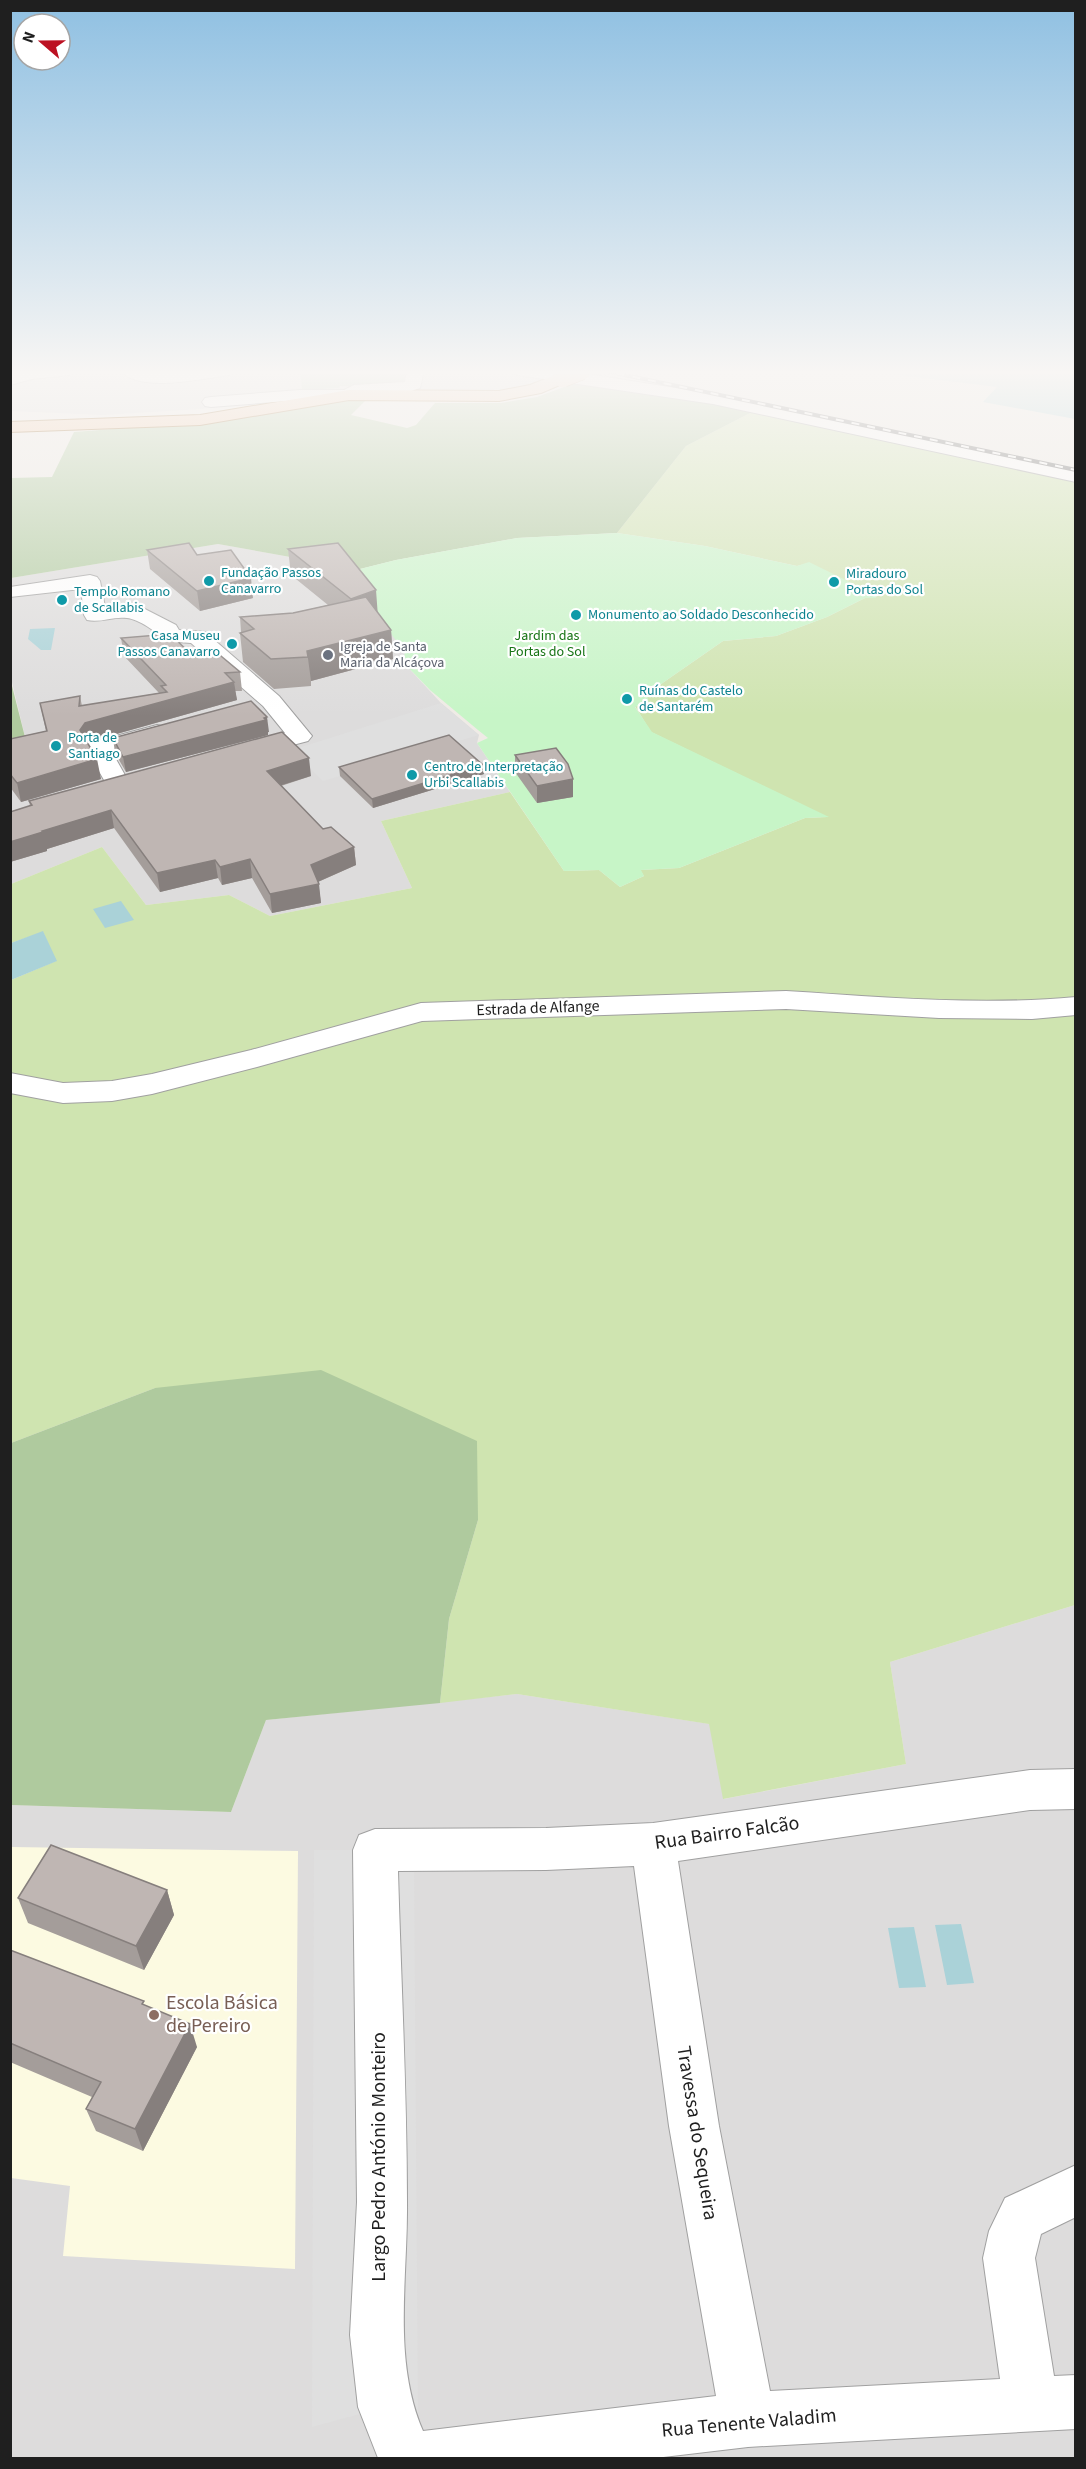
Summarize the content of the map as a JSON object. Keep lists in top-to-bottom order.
{
  "streets": {
    "street": [
      "Estrada de Alfange",
      "Rua Bairro Falcão",
      "Travessa do Sequeira",
      "Largo Pedro António Monteiro",
      "Rua Tenente Valadim"
    ]
  },
  "crossings": [
    ["Rua Bairro Falcão", "Travessa do Sequeira"],
    ["Rua Bairro Falcão", "Largo Pedro António Monteiro"],
    ["Travessa do Sequeira", "Rua Tenente Valadim"]
  ],
  "parks": ["Jardim das Portas do Sol"],
  "places": [
    "Fundação Passos Canavarro",
    "Miradouro Portas do Sol",
    "Templo Romano de Scallabis",
    "Monumento ao Soldado Desconhecido",
    "Casa Museu Passos Canavarro",
    "Igreja de Santa Maria da Alcáçova",
    "Ruínas do Castelo de Santarém",
    "Porta de Santiago",
    "Centro de Interpretação Urbi Scallabis",
    "Escola Básica de Pereiro"
  ],
  "north": "left"
}
